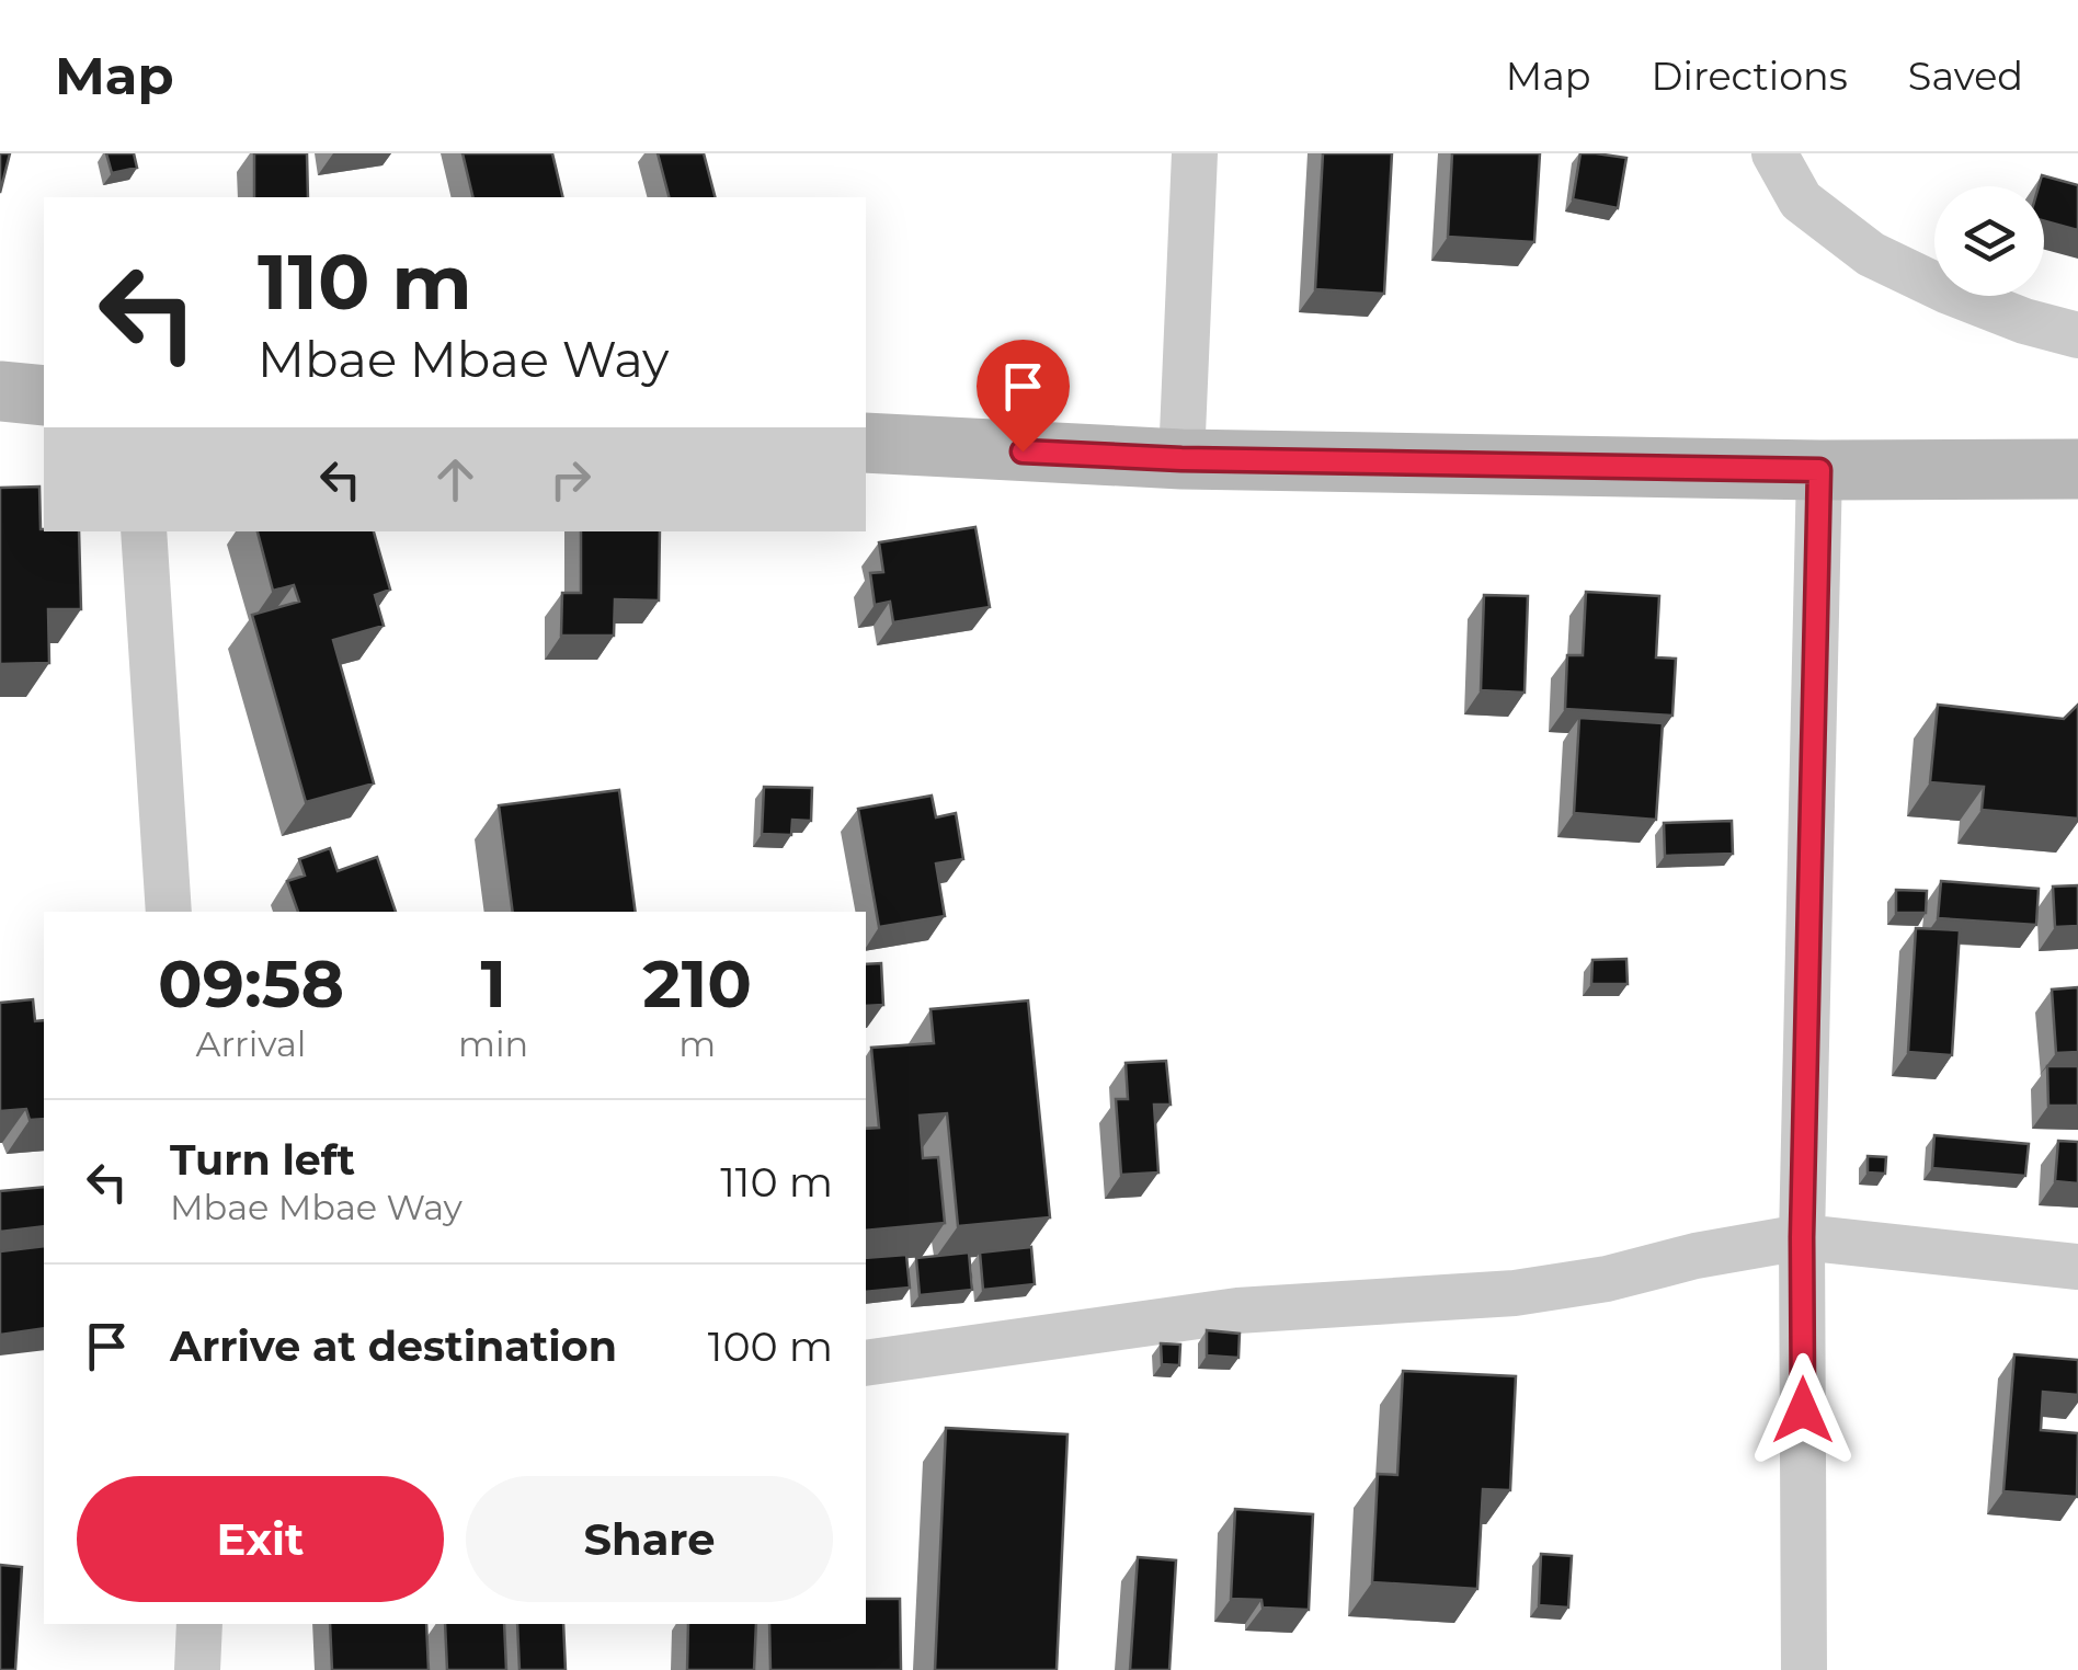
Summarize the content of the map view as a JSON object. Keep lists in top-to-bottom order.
{
  "page": {
    "header": "Map",
    "nav": ["Map", "Directions", "Saved"],
    "turn": ["110 m", "Mbae Mbae Way"],
    "eta": [
      "09:58",
      "Arrival",
      "1",
      "min",
      "210",
      "m"
    ],
    "list": [
      {
        "name": "Turn left",
        "note": "Mbae Mbae Way",
        "value": "110 m"
      },
      {
        "name": "Arrive at destination",
        "value": "100 m"
      }
    ],
    "buttons": ["Exit", "Share"]
  }
}
